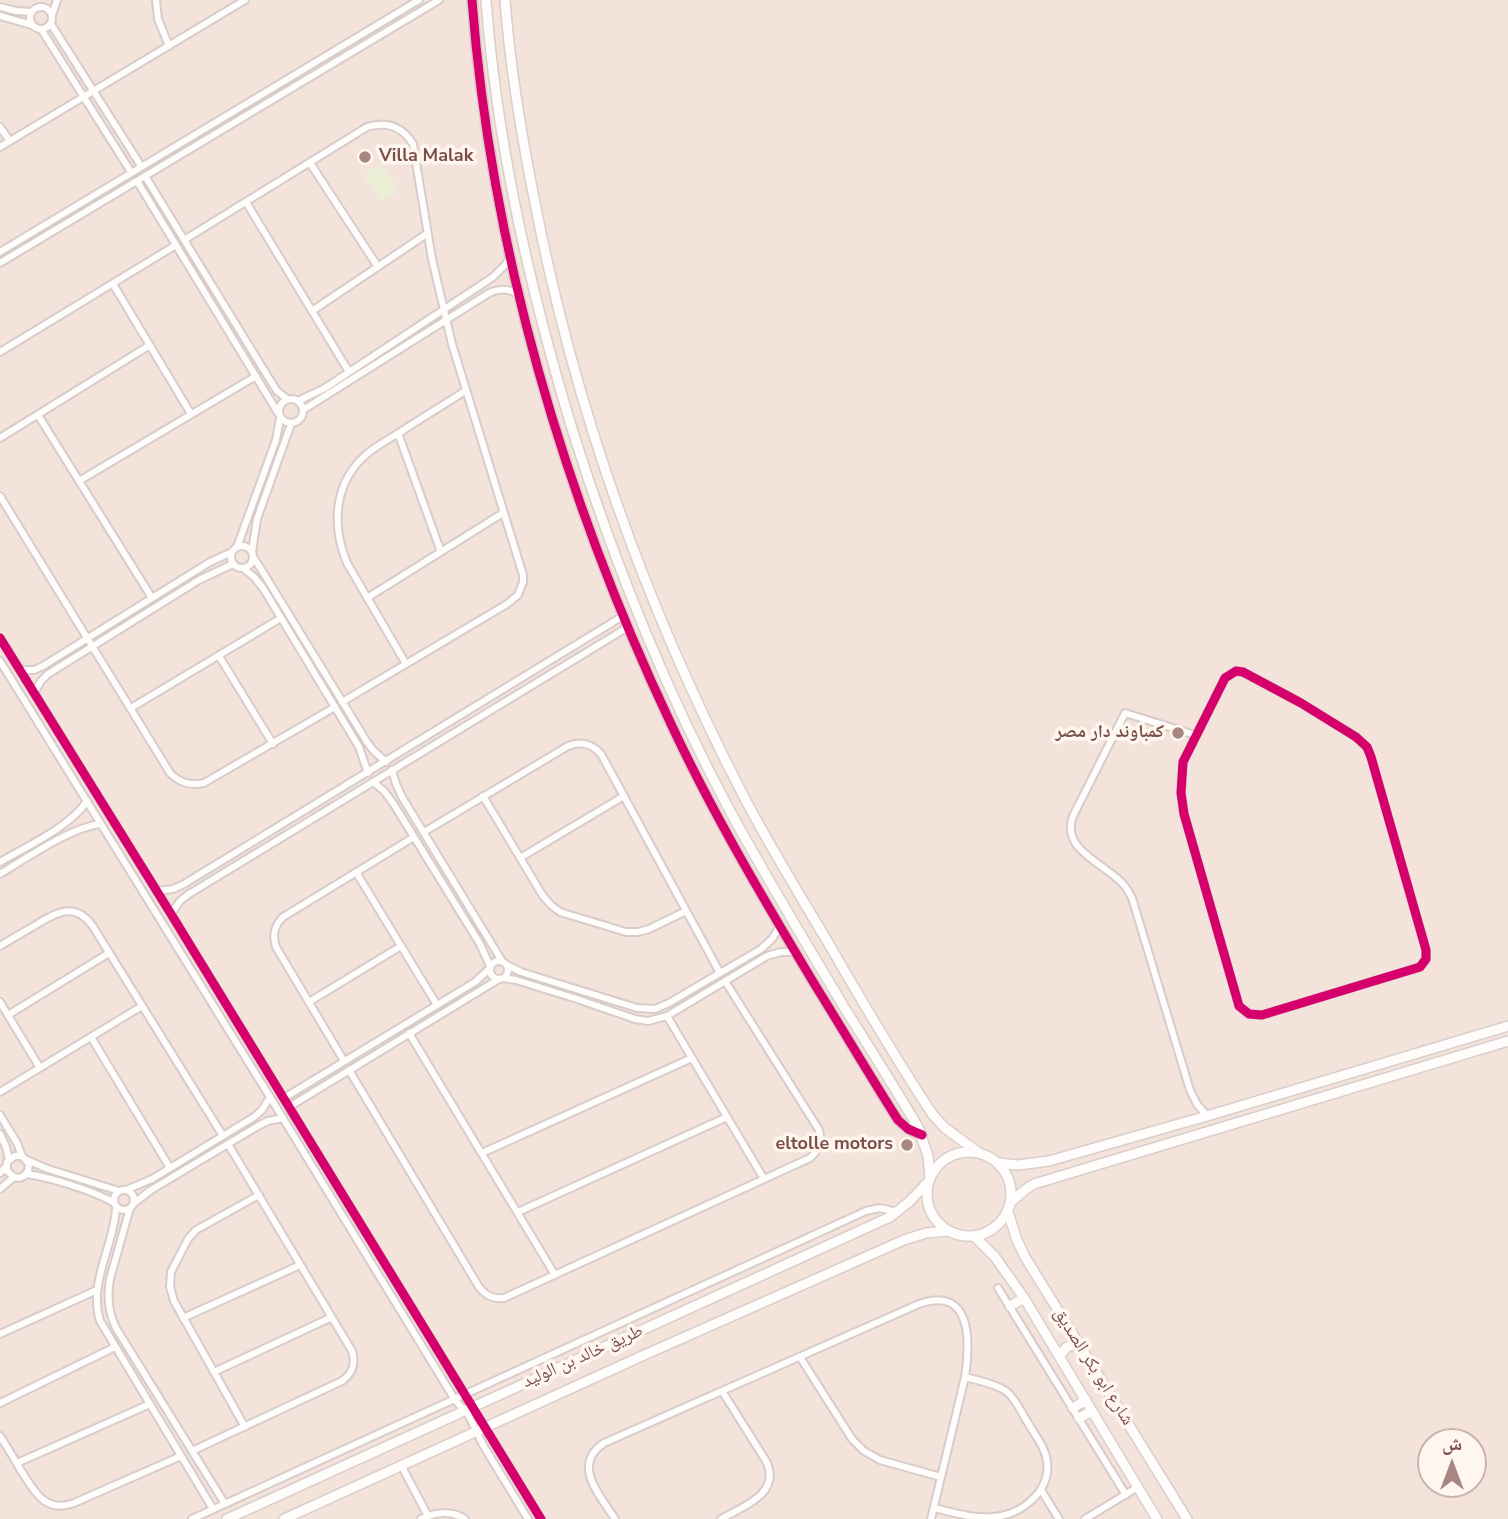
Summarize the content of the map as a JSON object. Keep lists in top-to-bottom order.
{
  "streets": {
    "street": ["طريق خالد بن الوليد", "شارع ابو بكر الصديق"]
  },
  "crossings": [
    ["طريق خالد بن الوليد", "شارع ابو بكر الصديق"]
  ],
  "places": ["Villa Malak", "كمباوند دار مصر", "eltolle motors"],
  "north": "top"
}
